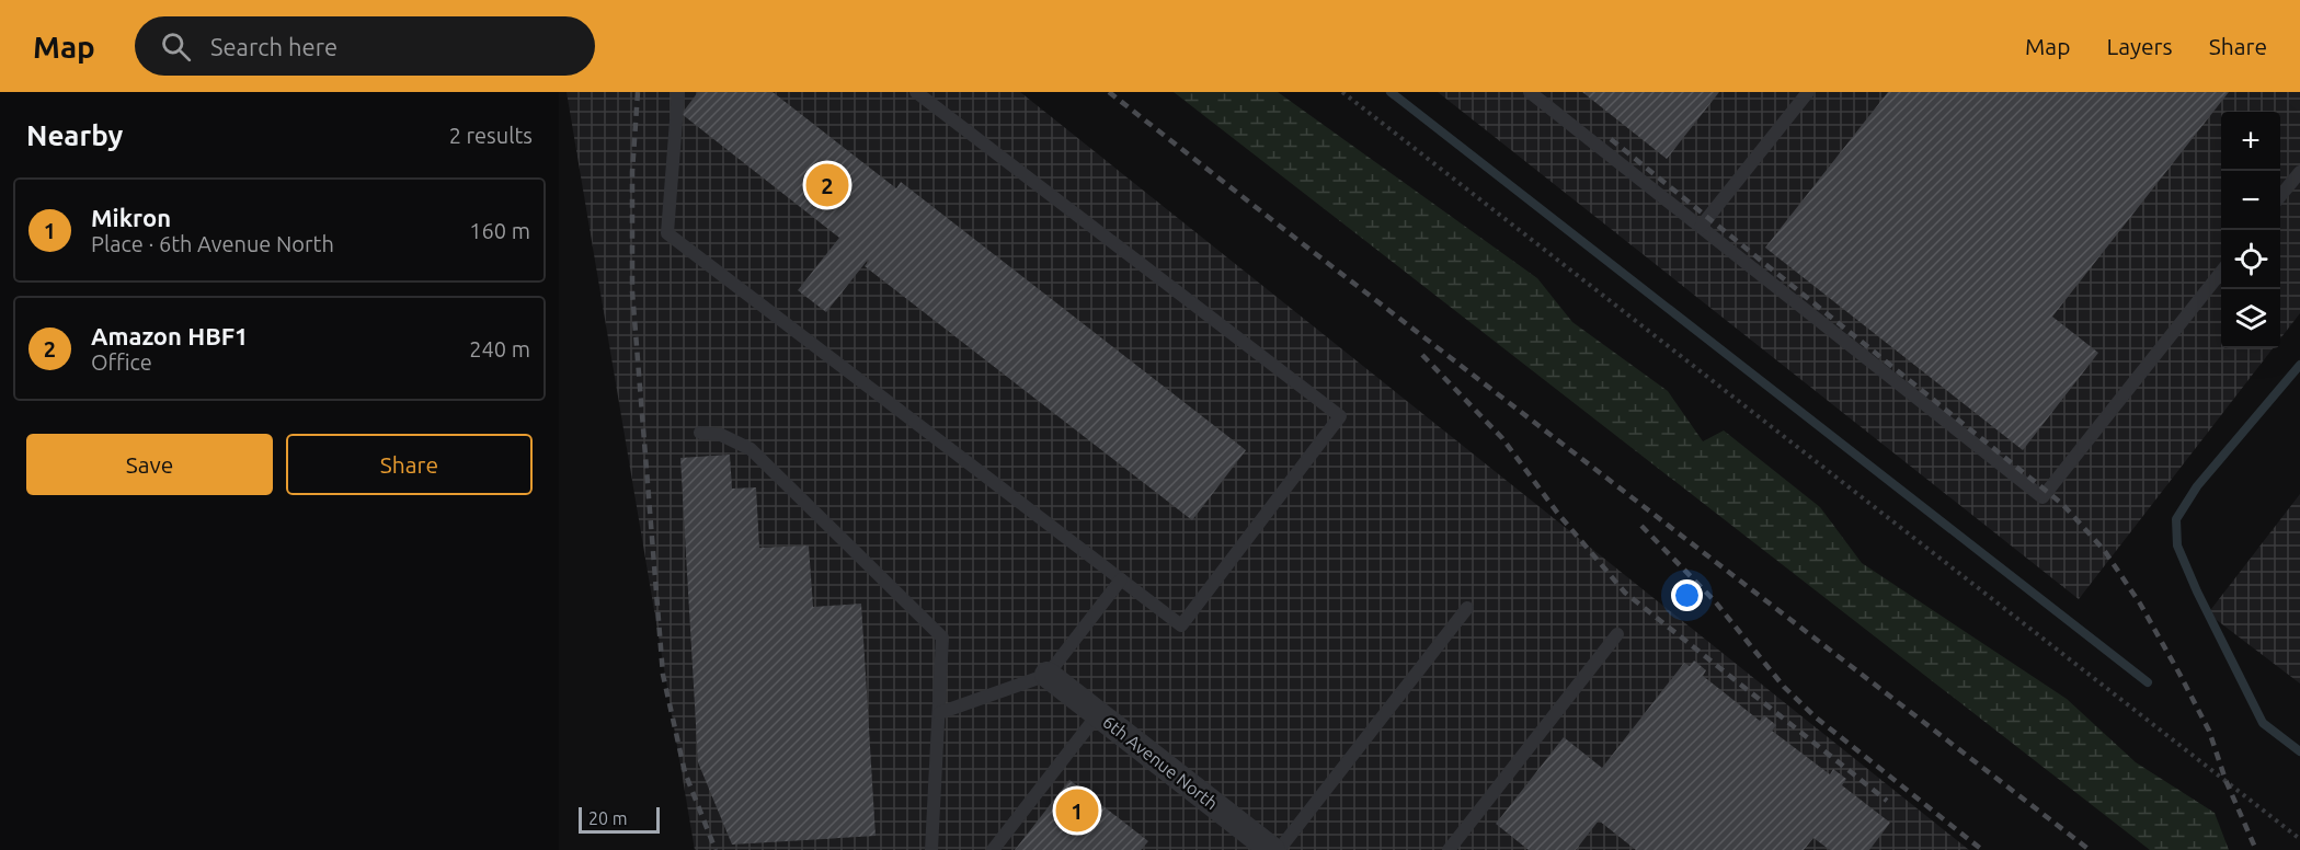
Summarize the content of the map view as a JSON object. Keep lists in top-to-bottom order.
{
  "streets": {
    "street": ["6th Avenue North"]
  },
  "scale_bar": "20 m",
  "page": {
    "header": "Map",
    "search": "Search here",
    "nav": ["Map", "Layers", "Share"],
    "heading": ["Nearby", "2 results"],
    "map_buttons": ["+", "−"],
    "pins": ["2", "1"],
    "list": [
      {
        "mark": "1",
        "name": "Mikron",
        "note": "Place · 6th Avenue North",
        "value": "160 m"
      },
      {
        "mark": "2",
        "name": "Amazon HBF1",
        "note": "Office",
        "value": "240 m"
      }
    ],
    "buttons": ["Save", "Share"],
    "scale": "20 m"
  }
}
